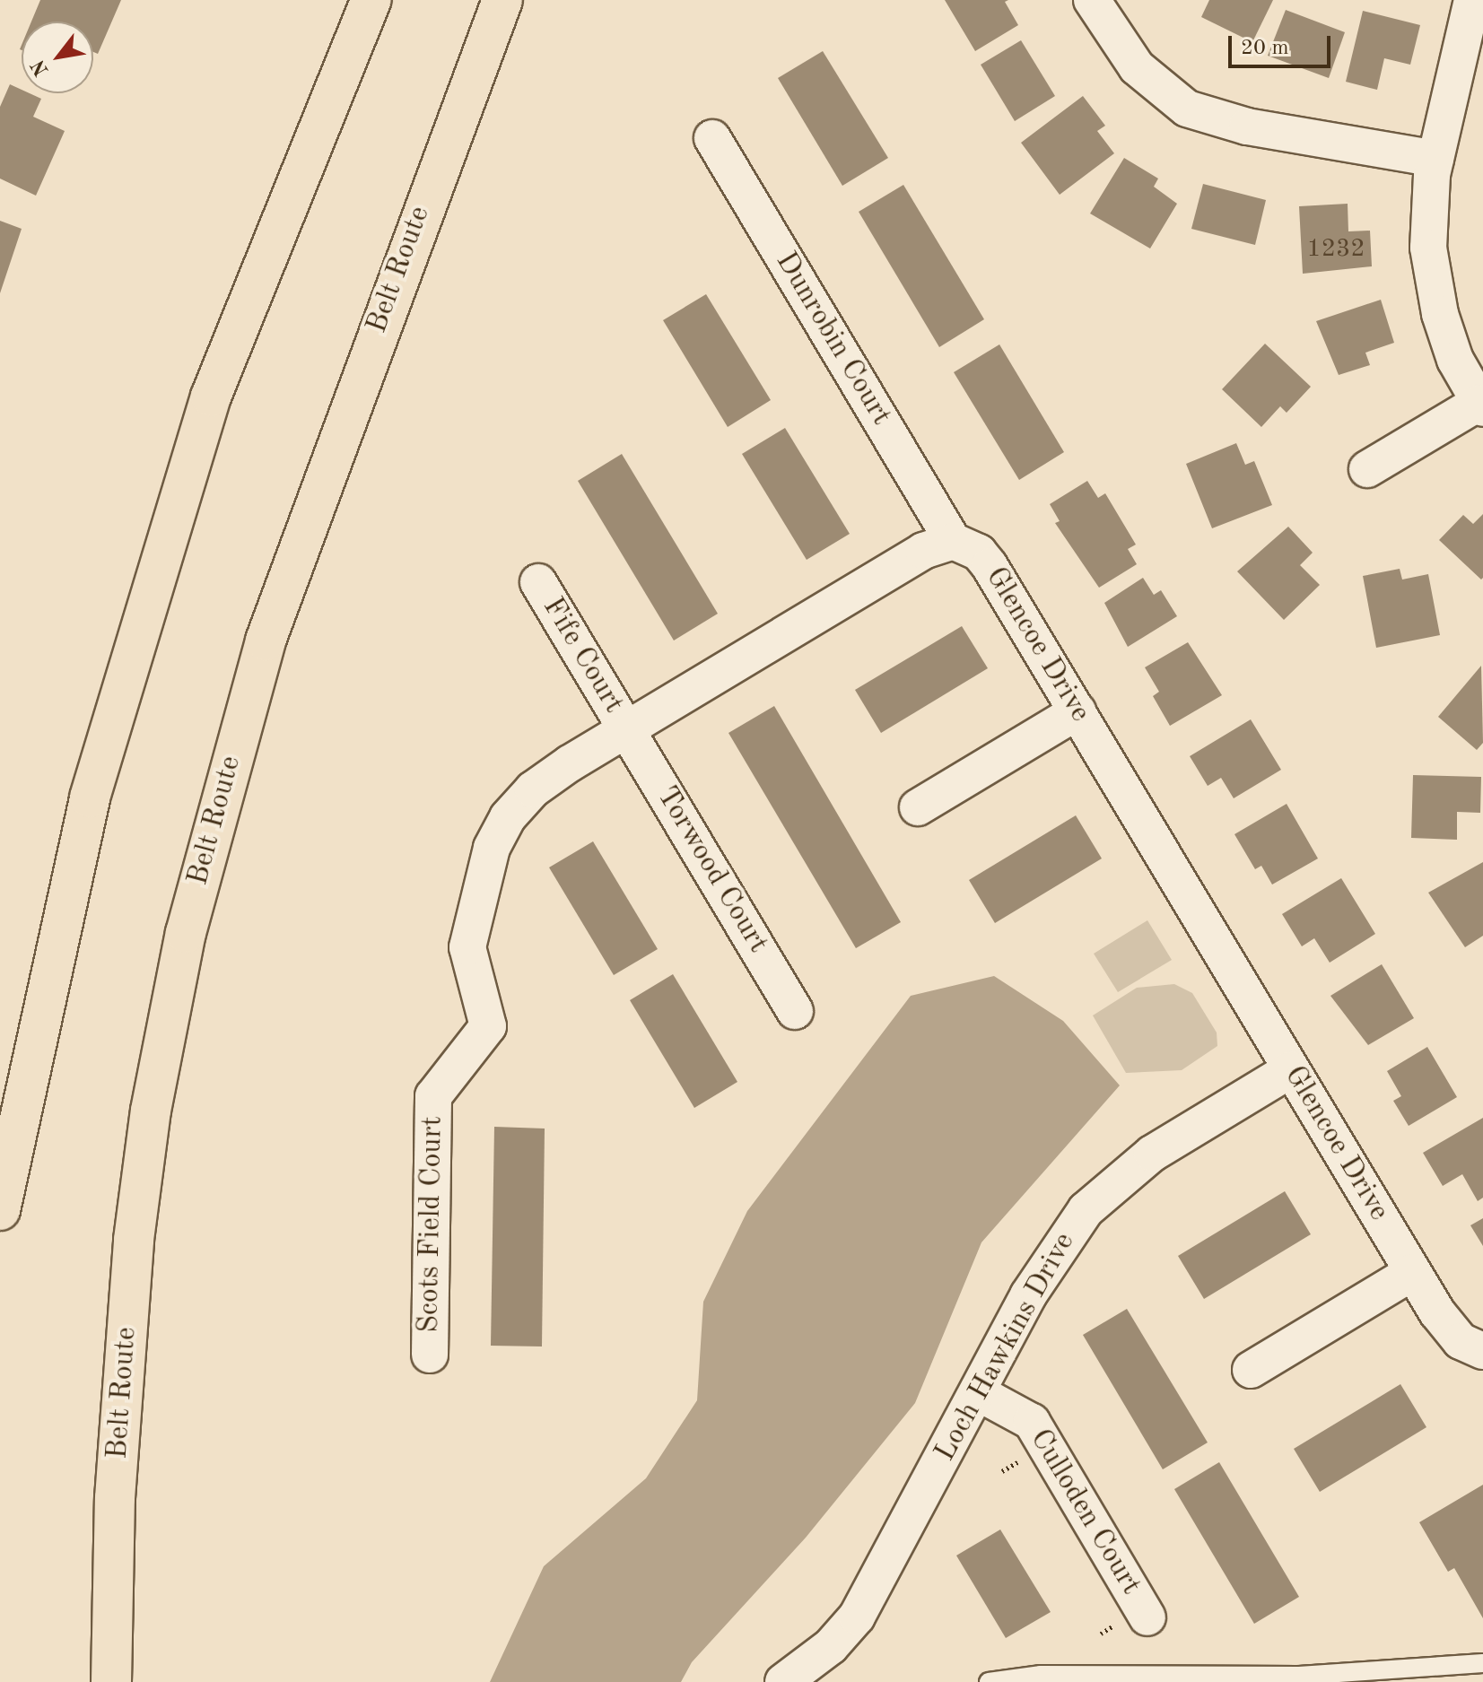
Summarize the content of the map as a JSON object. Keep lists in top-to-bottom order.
{
  "streets": {
    "highway": ["Belt Route"],
    "street": [
      "Dunrobin Court",
      "Glencoe Drive",
      "Fife Court",
      "Torwood Court",
      "Scots Field Court",
      "Loch Hawkins Drive",
      "Culloden Court"
    ]
  },
  "crossings": [
    ["Dunrobin Court", "Glencoe Drive"],
    ["Glencoe Drive", "Loch Hawkins Drive"],
    ["Fife Court", "Torwood Court"],
    ["Fife Court", "Scots Field Court"],
    ["Torwood Court", "Scots Field Court"],
    ["Loch Hawkins Drive", "Culloden Court"]
  ],
  "house_numbers": ["1232"],
  "scale_bar": "20 m",
  "north": "bottom left"
}
